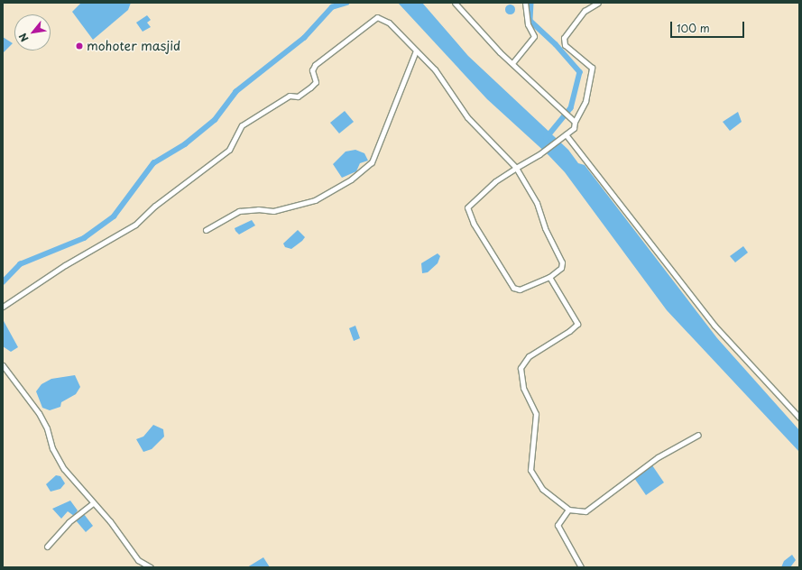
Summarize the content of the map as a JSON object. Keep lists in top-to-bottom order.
{
  "places": ["mohoter masjid"],
  "scale_bar": "100 m",
  "north": "bottom left"
}
